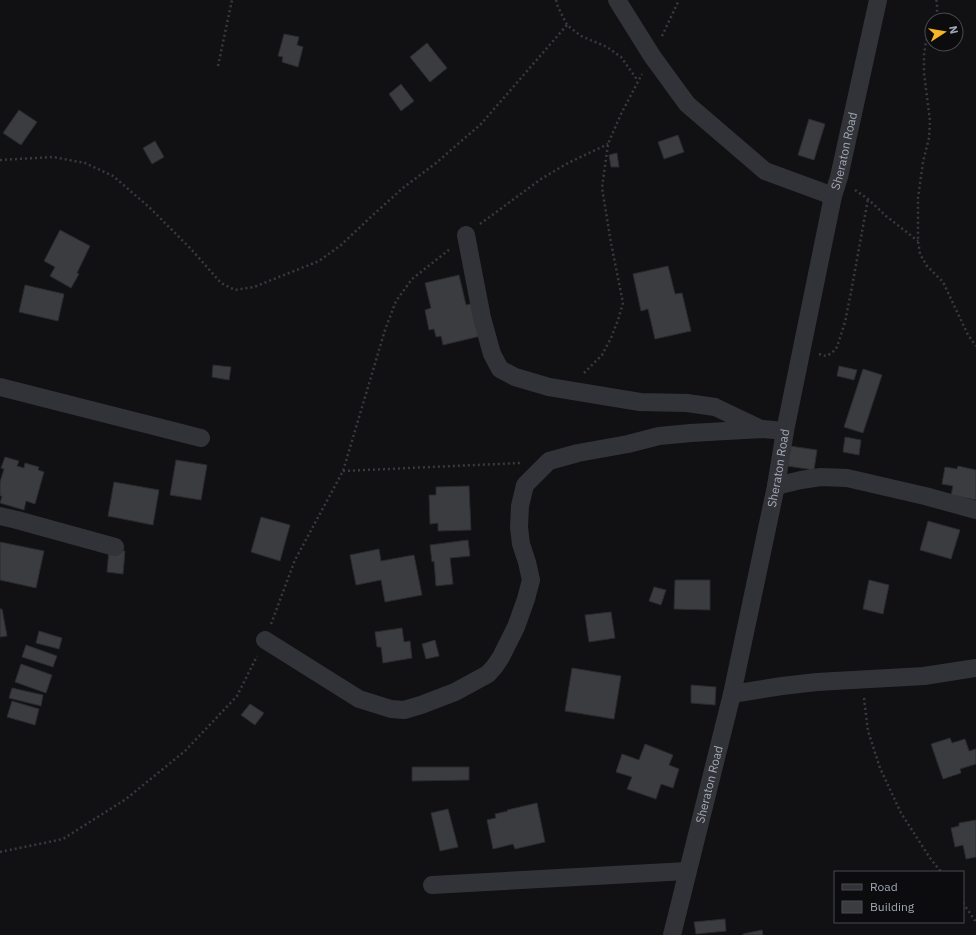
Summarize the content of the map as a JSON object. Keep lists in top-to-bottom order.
{
  "streets": {
    "street": ["Sheraton Road"]
  },
  "legend": ["Road", "Building"],
  "north": "right"
}
